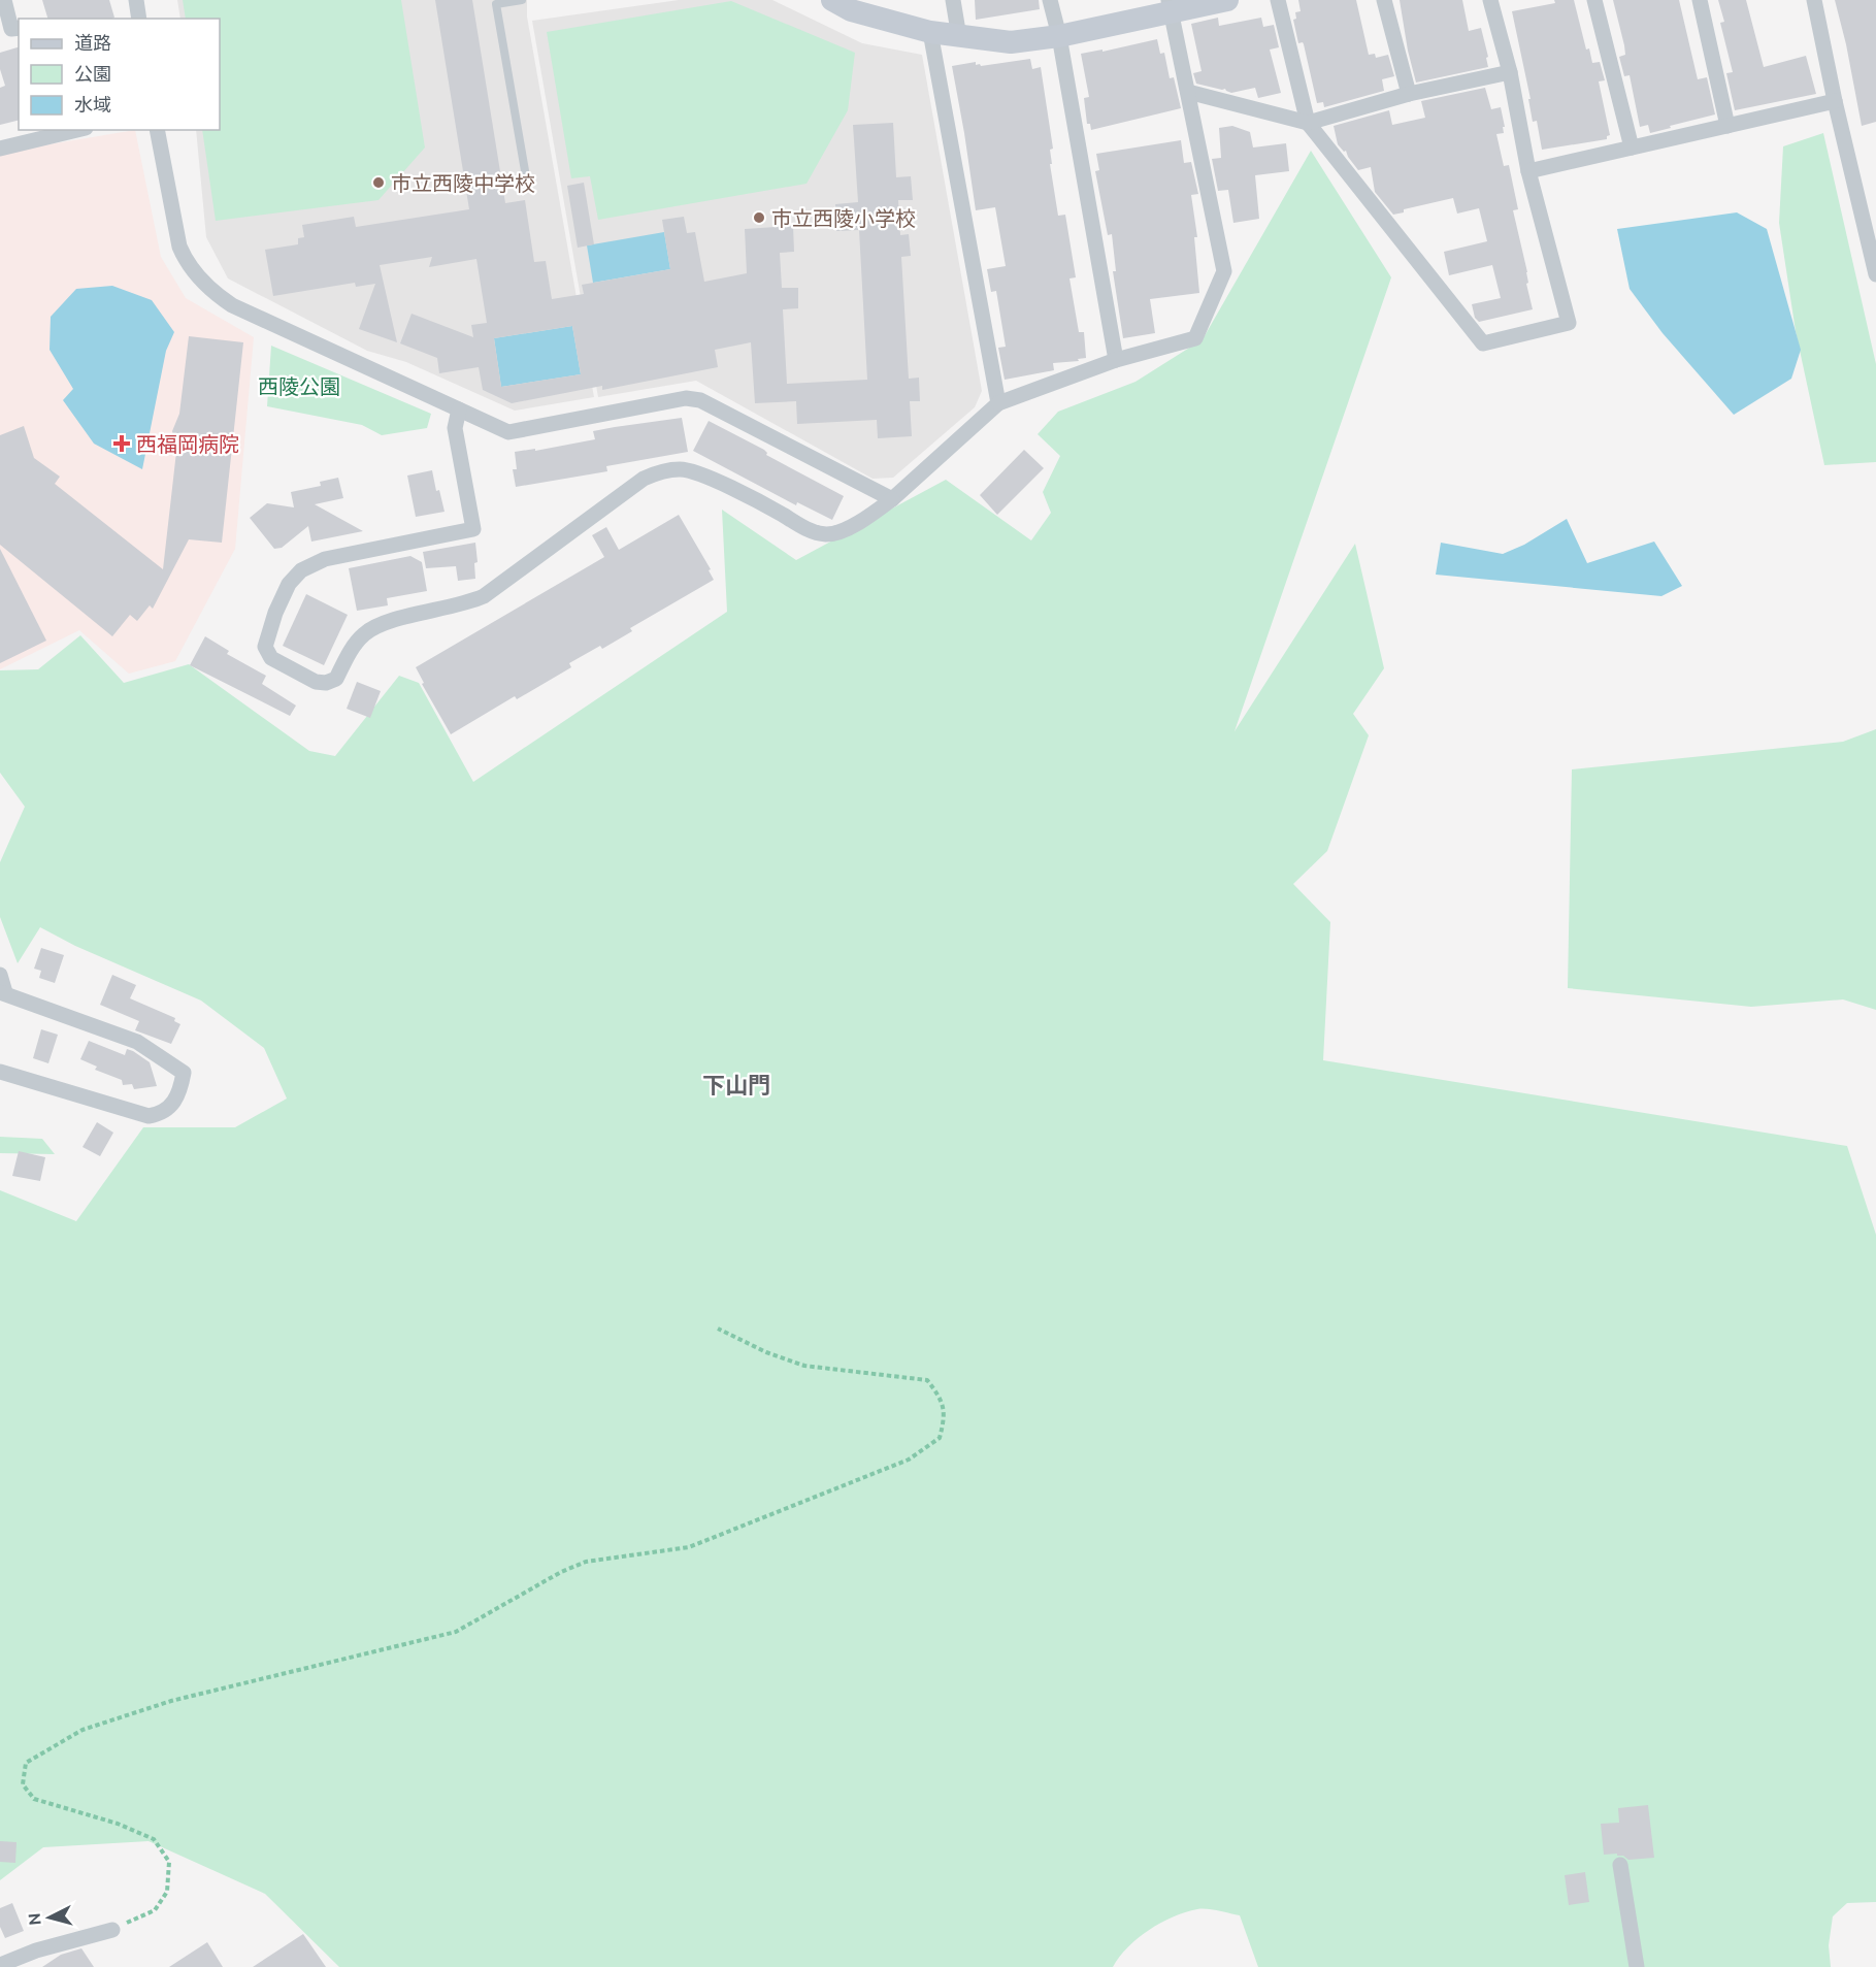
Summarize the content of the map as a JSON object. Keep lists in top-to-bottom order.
{
  "districts": ["下山門"],
  "parks": ["西陵公園"],
  "places": {
    "other": ["市立西陵中学校", "市立西陵小学校"],
    "health": ["西福岡病院"]
  },
  "legend": ["道路", "公園", "水域"],
  "north": "left"
}
